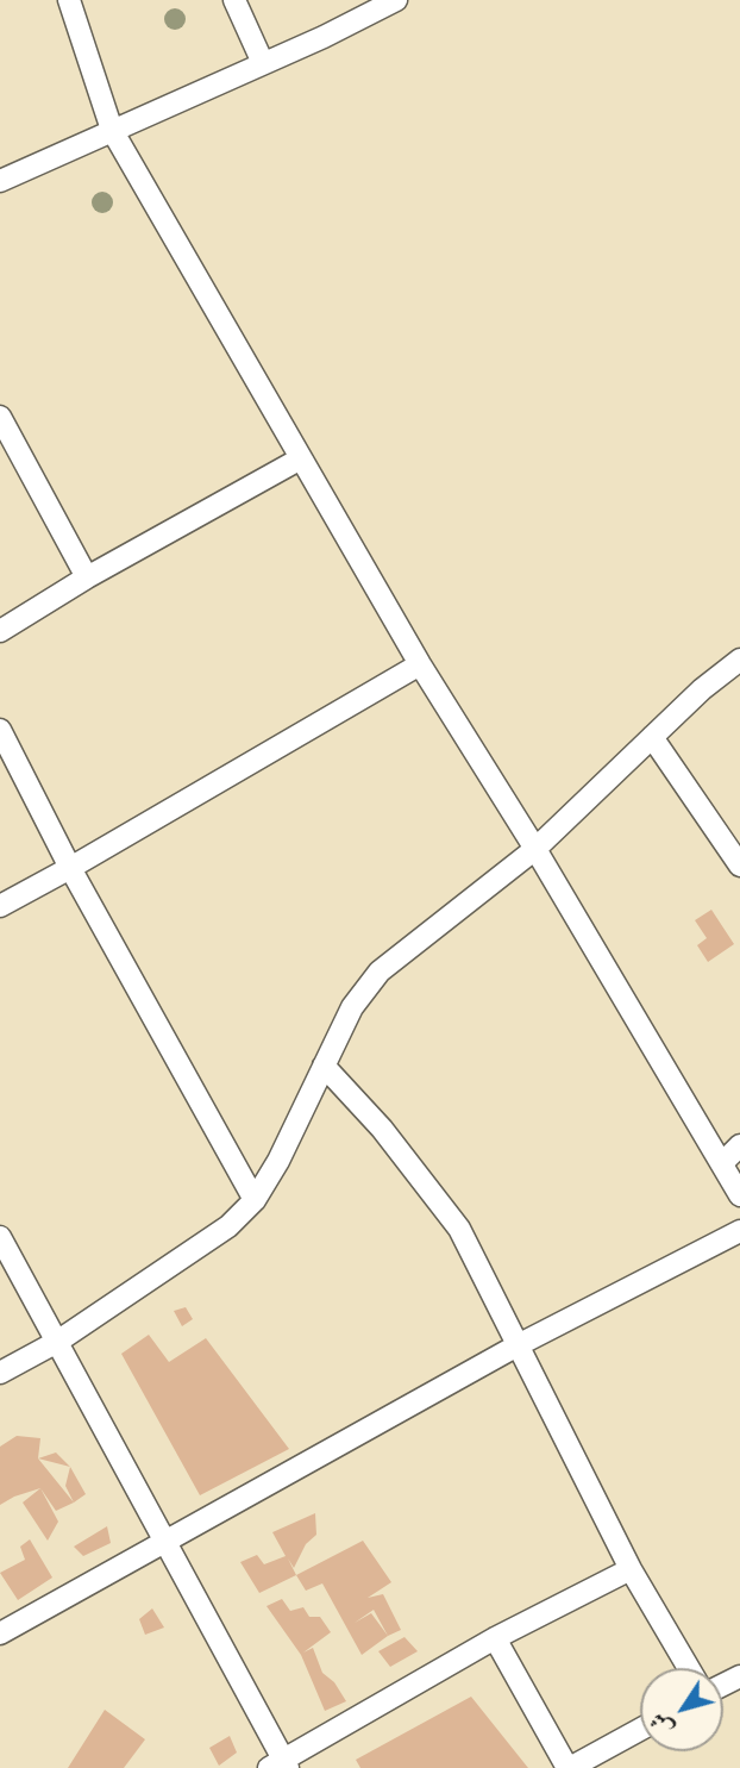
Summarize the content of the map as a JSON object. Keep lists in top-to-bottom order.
{
  "north": "bottom left"
}
